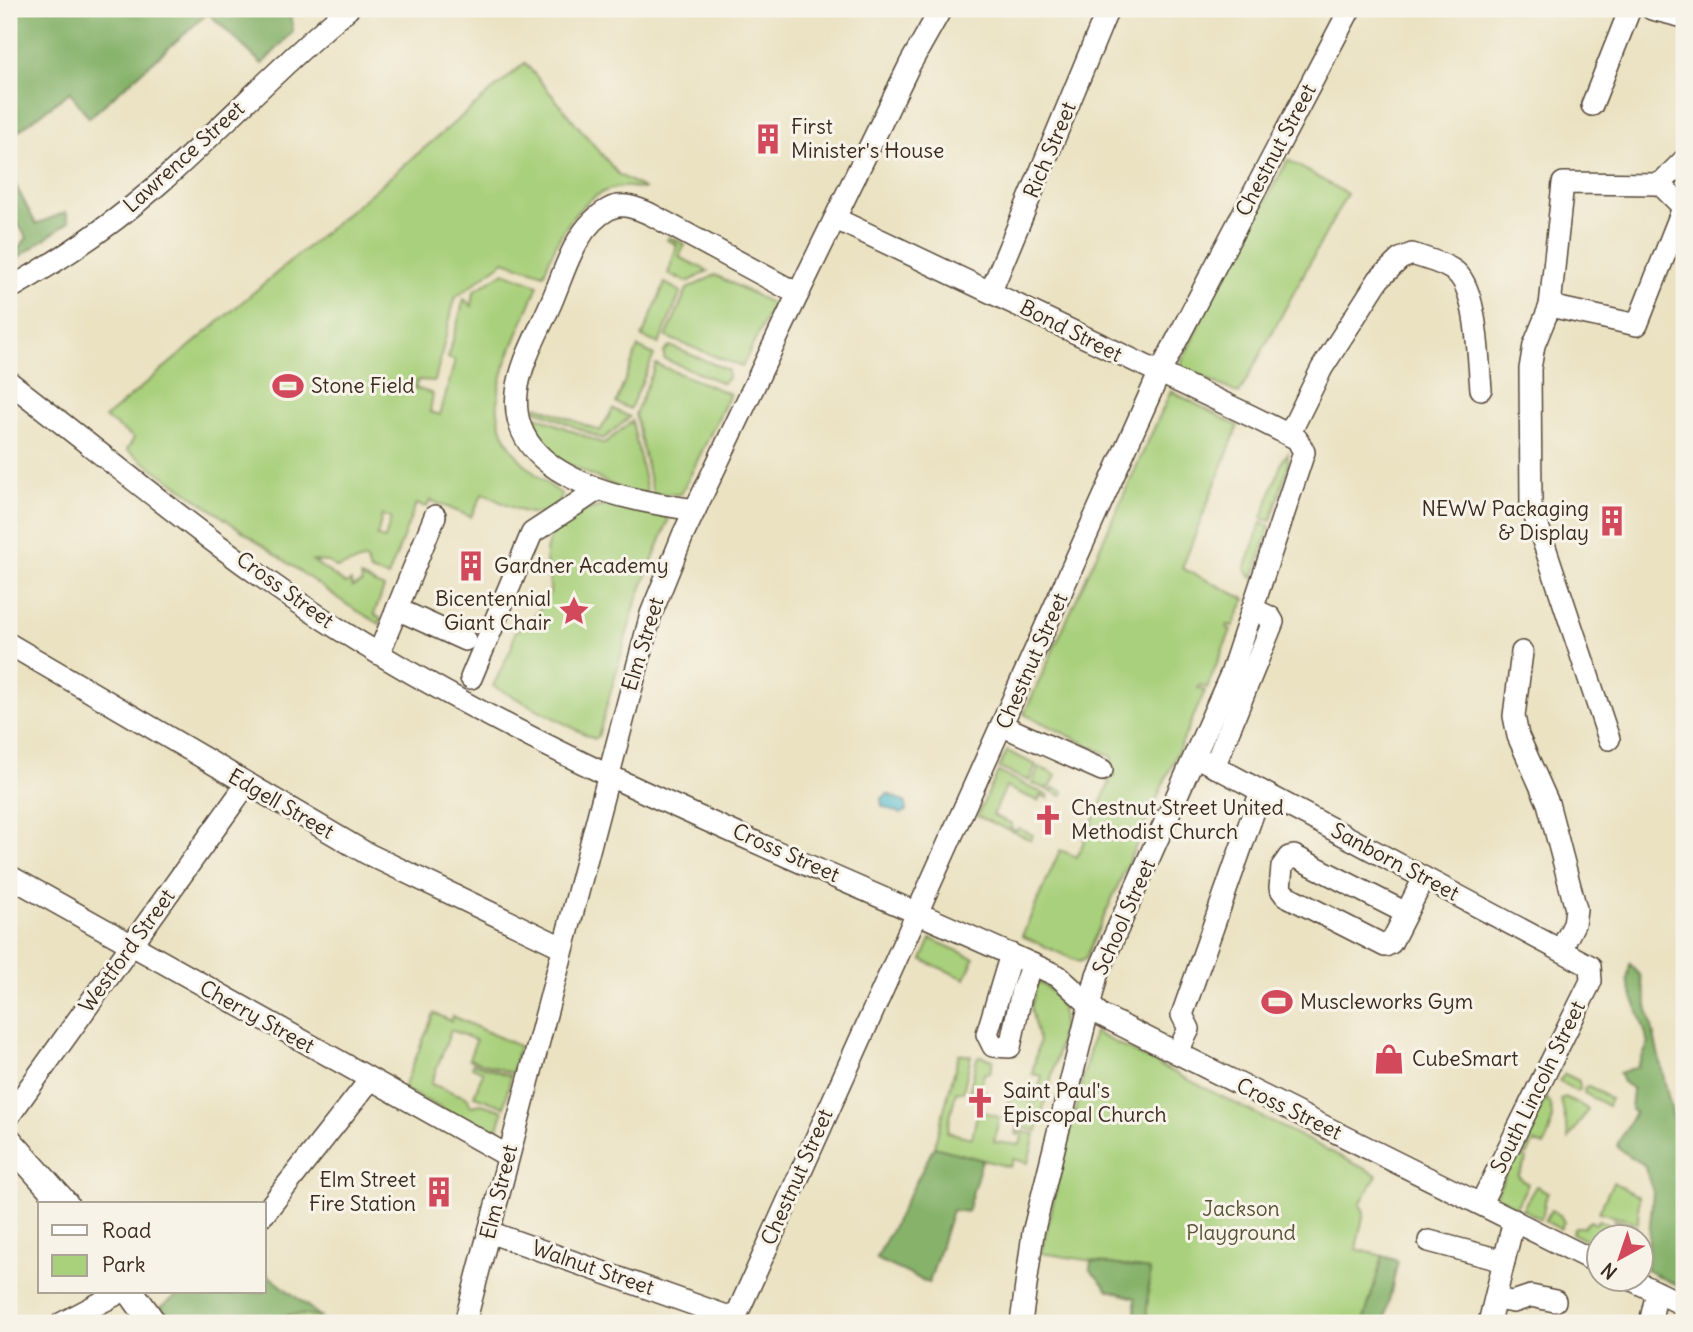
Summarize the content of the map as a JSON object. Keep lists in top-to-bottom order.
{
  "streets": {
    "street": [
      "Rich Street",
      "Chestnut Street",
      "Lawrence Street",
      "Bond Street",
      "Cross Street",
      "Elm Street",
      "Edgell Street",
      "Sanborn Street",
      "School Street",
      "Westford Street",
      "Cherry Street",
      "South Lincoln Street",
      "Walnut Street"
    ]
  },
  "crossings": [
    ["Rich Street", "Bond Street"],
    ["Chestnut Street", "Bond Street"],
    ["Chestnut Street", "Cross Street"],
    ["Chestnut Street", "Walnut Street"],
    ["Bond Street", "Elm Street"],
    ["Bond Street", "School Street"],
    ["Cross Street", "Elm Street"],
    ["Cross Street", "School Street"],
    ["Cross Street", "South Lincoln Street"],
    ["Elm Street", "Edgell Street"],
    ["Elm Street", "Cherry Street"],
    ["Elm Street", "Walnut Street"],
    ["Edgell Street", "Westford Street"],
    ["Sanborn Street", "School Street"],
    ["Sanborn Street", "South Lincoln Street"],
    ["Westford Street", "Cherry Street"]
  ],
  "parks": ["Jackson Playground"],
  "places": {
    "building": [
      "First Minister's House",
      "NEWW Packaging & Display",
      "Gardner Academy",
      "Elm Street Fire Station"
    ],
    "sports": ["Stone Field", "Muscleworks Gym"],
    "place": ["Bicentennial Giant Chair"],
    "church": ["Chestnut Street United Methodist Church", "Saint Paul's Episcopal Church"],
    "shop": ["CubeSmart"]
  },
  "legend": ["Road", "Park"],
  "north": "bottom left"
}
